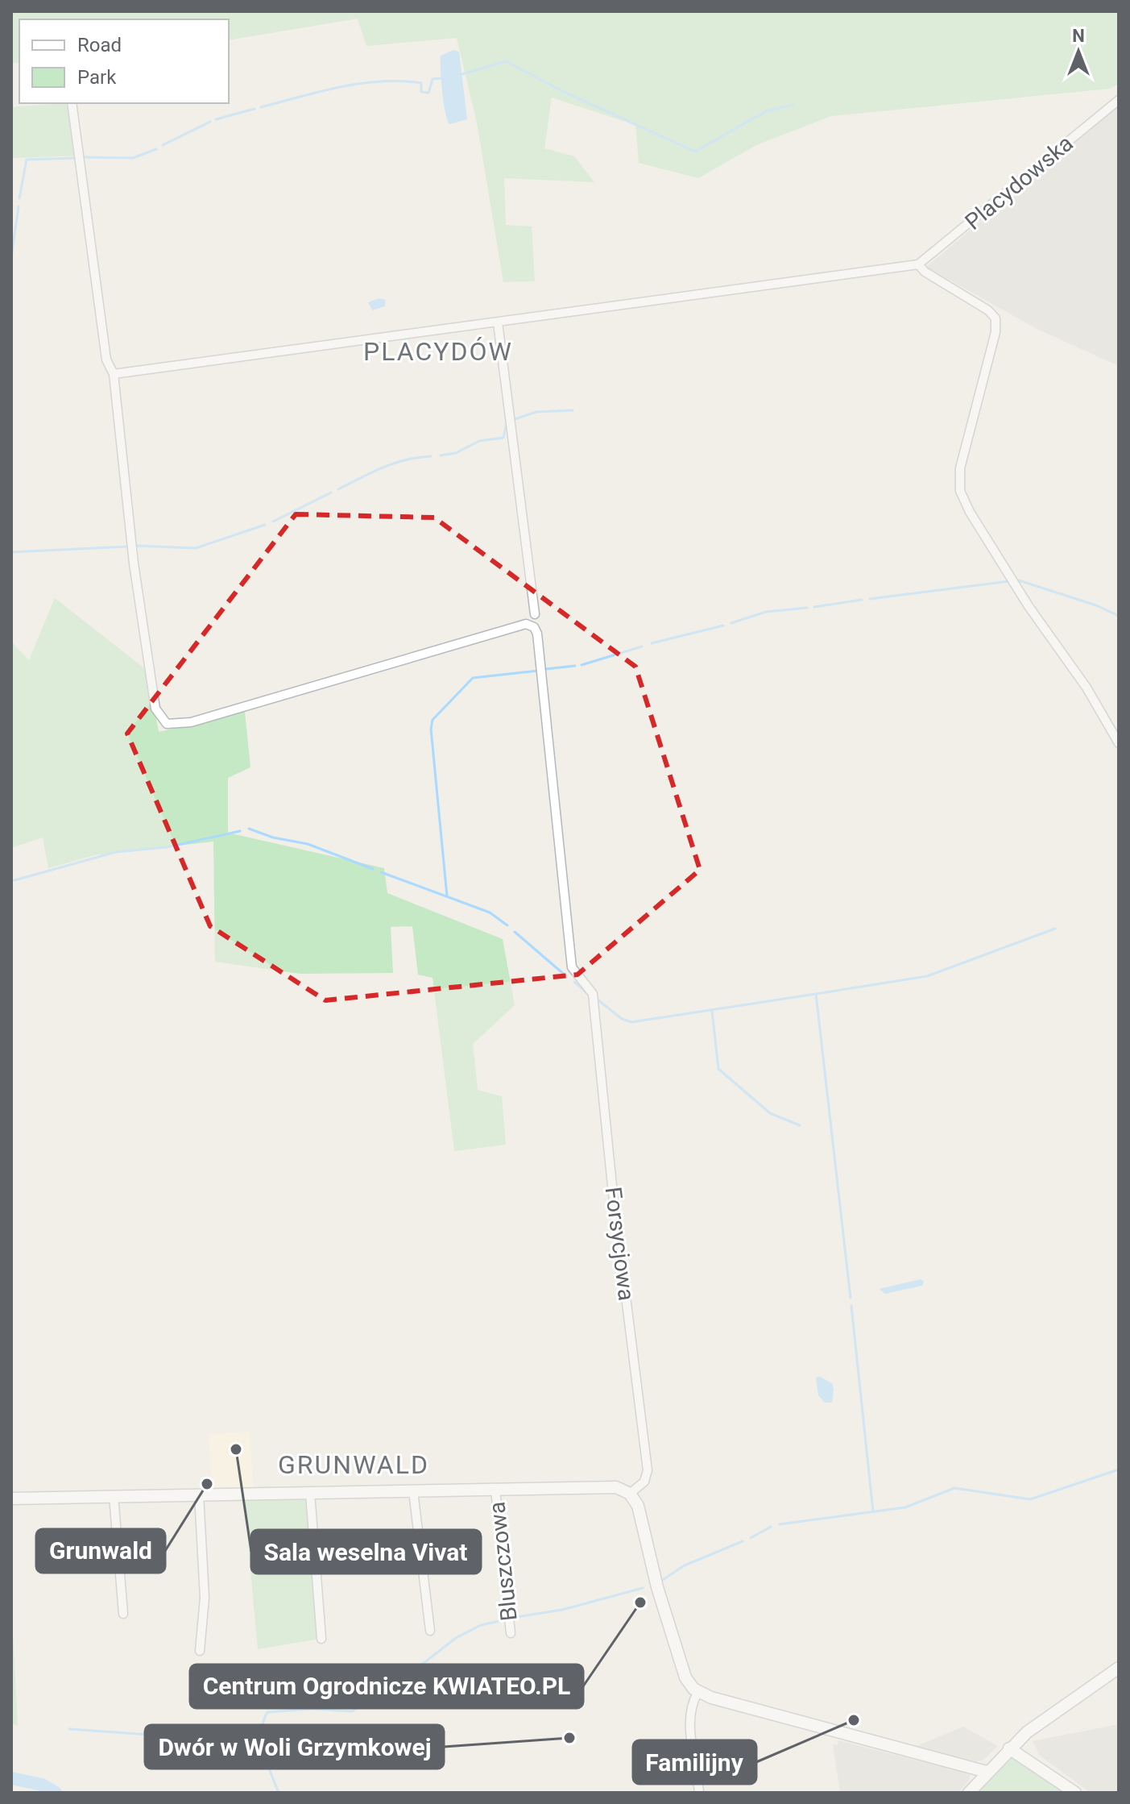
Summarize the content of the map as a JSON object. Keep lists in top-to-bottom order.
{
  "streets": {
    "street": ["Placydowska", "Forsycjowa", "Bluszczowa"]
  },
  "districts": ["PLACYDÓW", "GRUNWALD"],
  "places": [
    "Sala weselna Vivat",
    "Grunwald",
    "Centrum Ogrodnicze KWIATEO.PL",
    "Familijny",
    "Dwór w Woli Grzymkowej"
  ],
  "legend": ["Road", "Park"],
  "north": "top"
}
